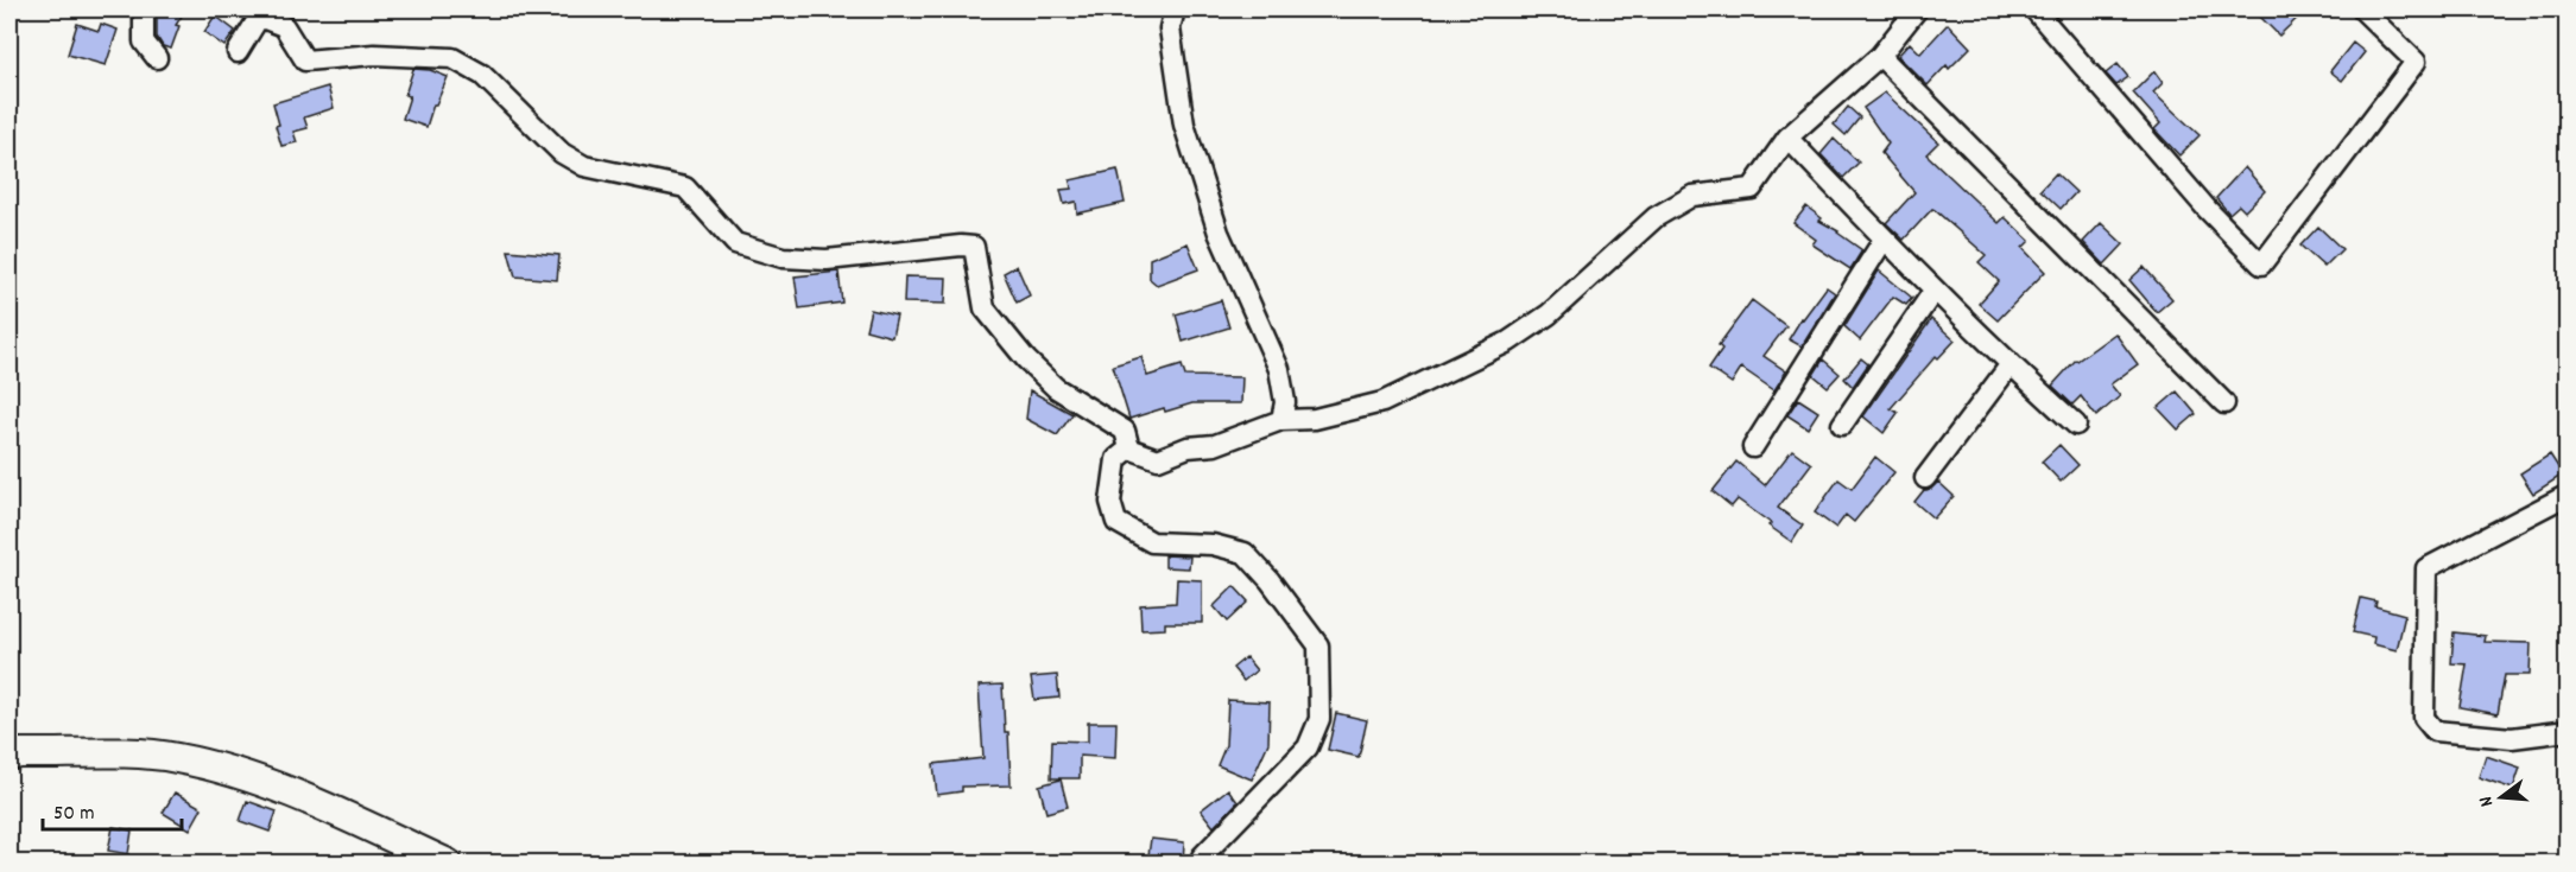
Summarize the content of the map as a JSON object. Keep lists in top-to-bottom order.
{
  "scale_bar": "50 m",
  "north": "left"
}
